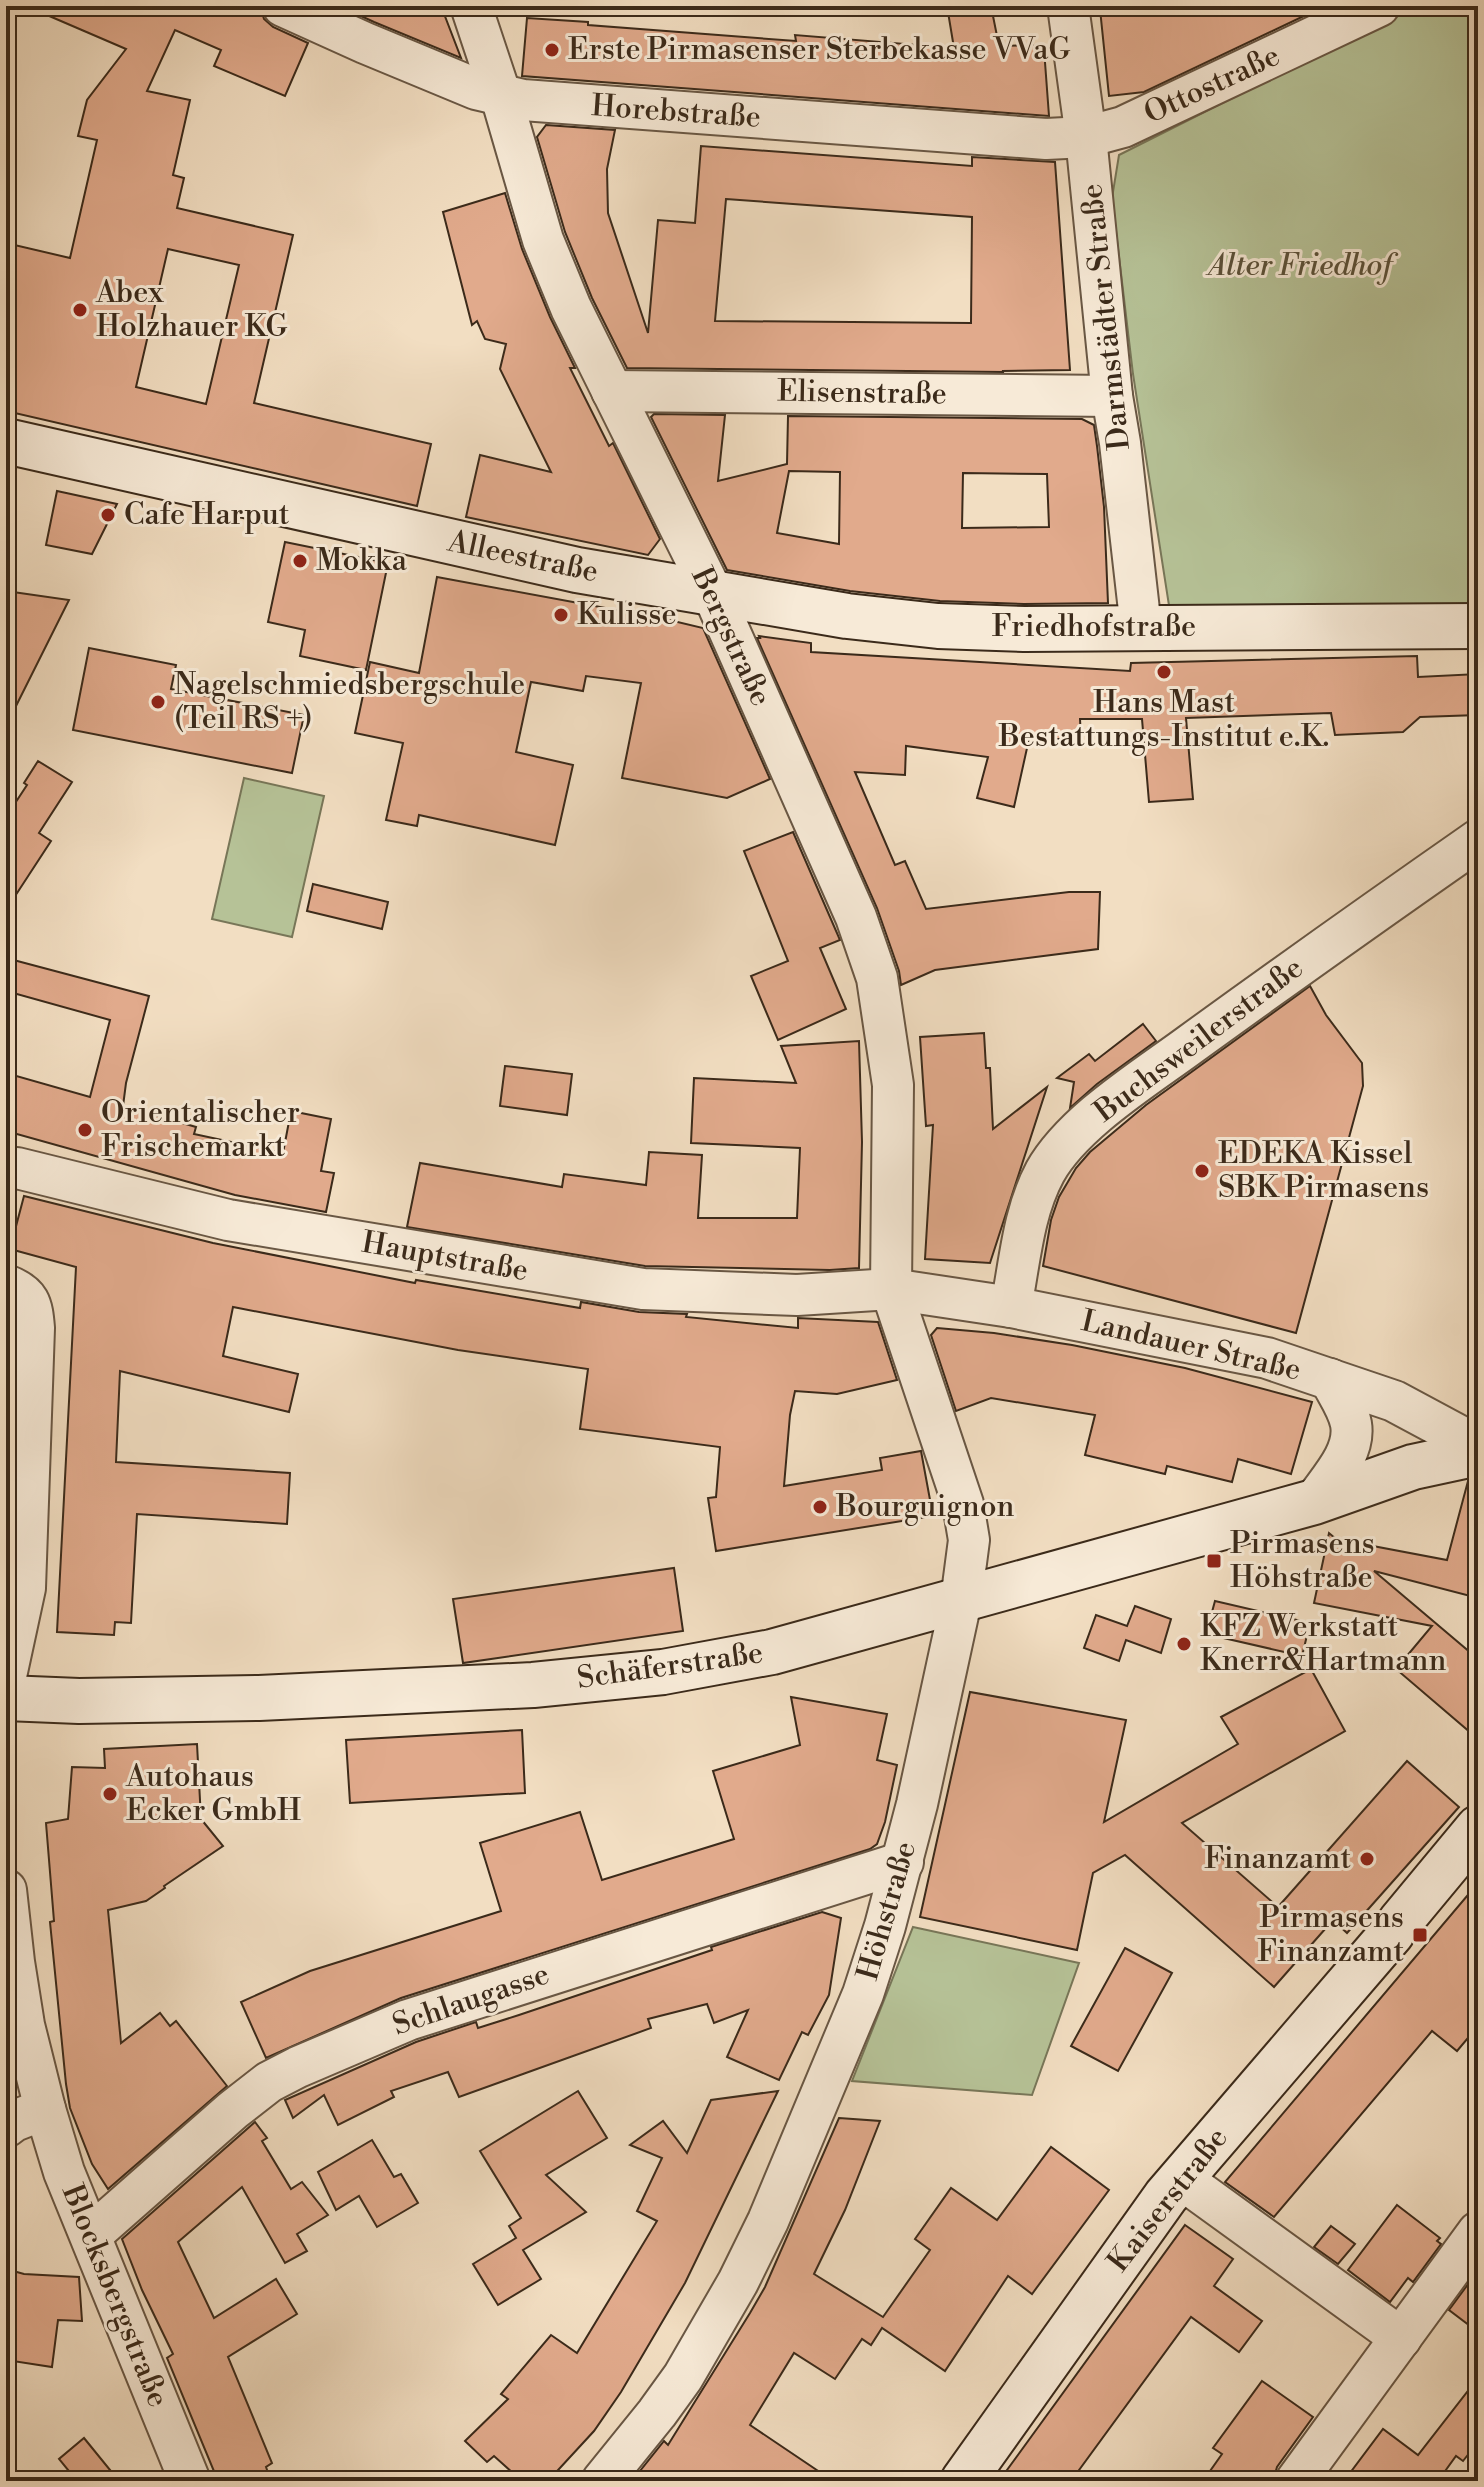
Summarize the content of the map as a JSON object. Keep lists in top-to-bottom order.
{
  "streets": {
    "main road": [
      "Alleestraße",
      "Friedhofstraße",
      "Schäferstraße",
      "Kaiserstraße"
    ],
    "street": [
      "Ottostraße",
      "Horebstraße",
      "Darmstädter Straße",
      "Elisenstraße",
      "Bergstraße",
      "Buchsweilerstraße",
      "Hauptstraße",
      "Landauer Straße",
      "Höhstraße",
      "Schlaugasse",
      "Blocksbergstraße"
    ]
  },
  "crossings": [
    ["Ottostraße", "Horebstraße"],
    ["Ottostraße", "Darmstädter Straße"],
    ["Horebstraße", "Darmstädter Straße"],
    ["Horebstraße", "Bergstraße"],
    ["Darmstädter Straße", "Elisenstraße"],
    ["Darmstädter Straße", "Friedhofstraße"],
    ["Elisenstraße", "Bergstraße"],
    ["Alleestraße", "Friedhofstraße"],
    ["Alleestraße", "Bergstraße"],
    ["Friedhofstraße", "Bergstraße"],
    ["Bergstraße", "Hauptstraße"],
    ["Bergstraße", "Landauer Straße"],
    ["Bergstraße", "Höhstraße"],
    ["Buchsweilerstraße", "Landauer Straße"],
    ["Hauptstraße", "Landauer Straße"],
    ["Hauptstraße", "Höhstraße"],
    ["Landauer Straße", "Höhstraße"],
    ["Schäferstraße", "Höhstraße"],
    ["Höhstraße", "Schlaugasse"],
    ["Schlaugasse", "Blocksbergstraße"]
  ],
  "parks": ["Alter Friedhof"],
  "places": {
    "other": [
      "Erste Pirmasenser Sterbekasse VVaG",
      "Abex Holzhauer KG",
      "Cafe Harput",
      "Mokka",
      "Kulisse",
      "Hans Mast Bestattungs-Institut e.K.",
      "Nagelschmiedsbergschule (Teil RS +)",
      "Orientalischer Frischemarkt",
      "EDEKA Kissel SBK Pirmasens",
      "Bourguignon",
      "KFZ Werkstatt Knerr&Hartmann",
      "Autohaus Ecker GmbH",
      "Finanzamt"
    ],
    "transit": ["Pirmasens Höhstraße", "Pirmasens Finanzamt"]
  }
}
